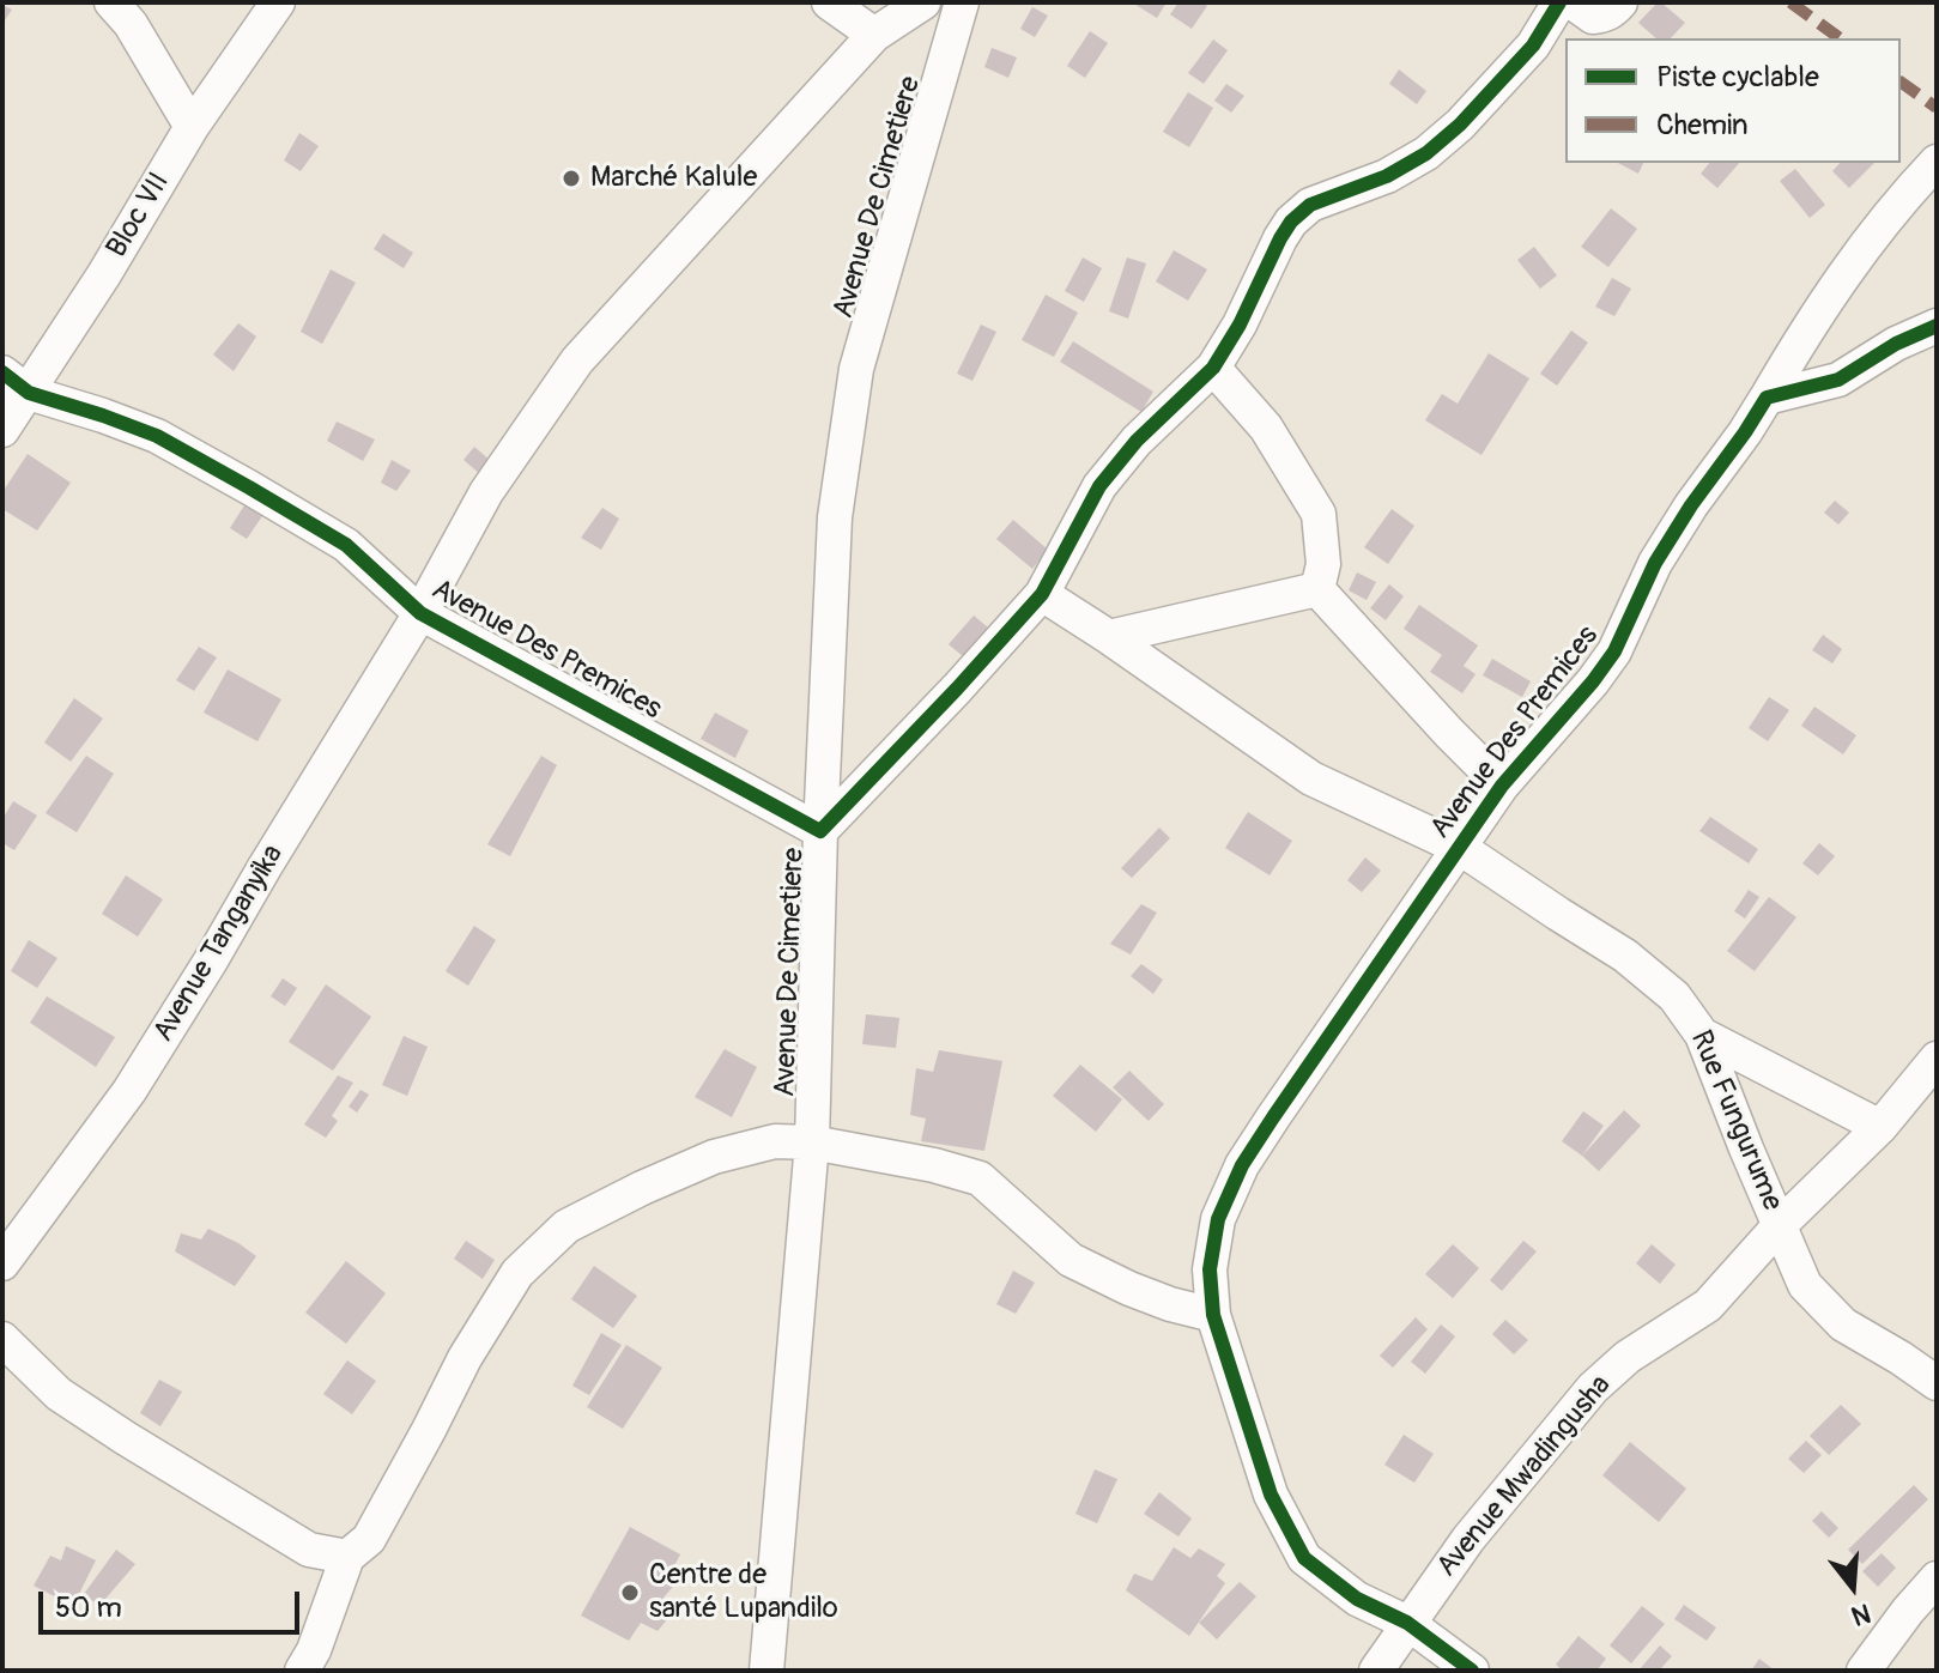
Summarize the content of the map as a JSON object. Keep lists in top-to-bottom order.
{
  "streets": {
    "street": [
      "Avenue De Cimetiere",
      "Bloc VII",
      "Avenue Des Premices",
      "Avenue Tanganyika",
      "Rue Fungurume",
      "Avenue Mwadingusha"
    ]
  },
  "crossings": [
    ["Avenue De Cimetiere", "Avenue Des Premices"],
    ["Bloc VII", "Avenue Des Premices"],
    ["Avenue Des Premices", "Avenue Tanganyika"],
    ["Avenue Des Premices", "Rue Fungurume"],
    ["Avenue Des Premices", "Avenue Mwadingusha"],
    ["Rue Fungurume", "Avenue Mwadingusha"]
  ],
  "places": ["Marché Kalule", "Centre de santé Lupandilo"],
  "legend": ["Piste cyclable", "Chemin"],
  "scale_bar": "50 m",
  "north": "bottom"
}
